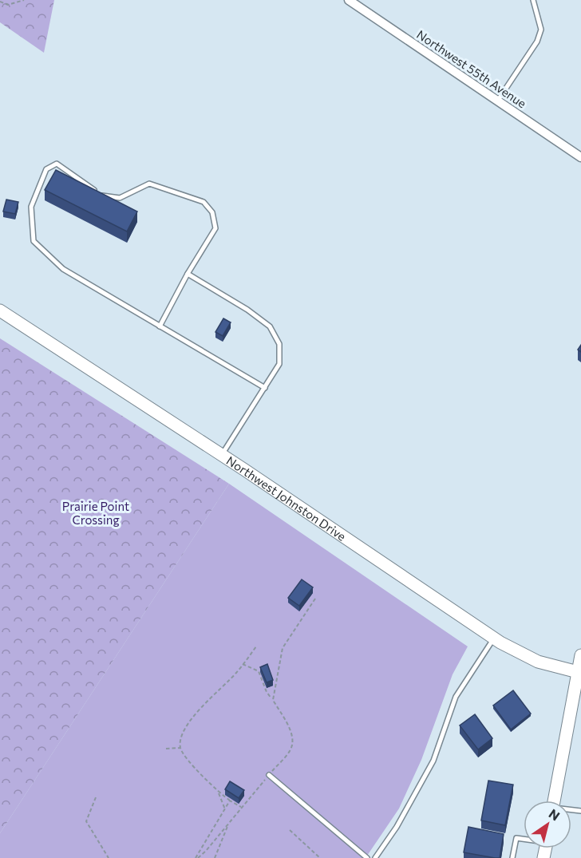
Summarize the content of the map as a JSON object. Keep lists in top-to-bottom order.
{
  "streets": {
    "street": ["Northwest 55th Avenue", "Northwest Johnston Drive"]
  },
  "parks": ["Prairie Point Crossing"],
  "north": "top right"
}
